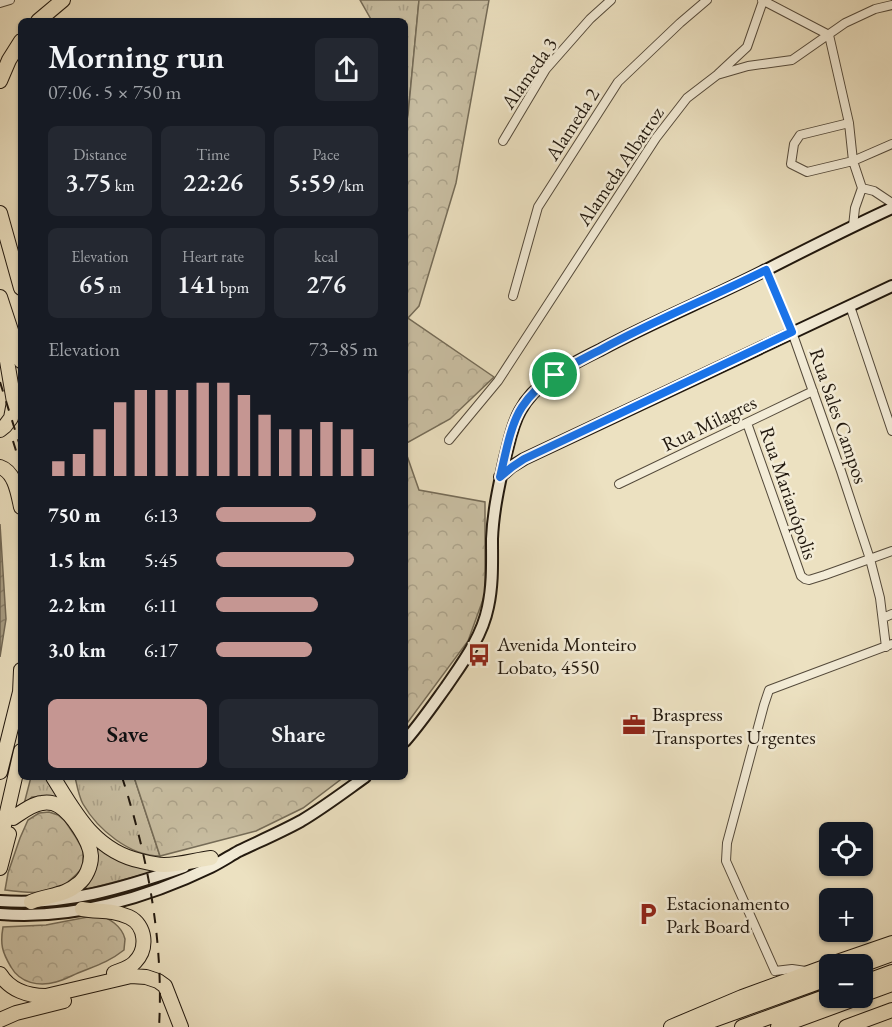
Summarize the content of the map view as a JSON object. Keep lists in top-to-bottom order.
{
  "streets": {
    "street": [
      "Alameda 3",
      "Alameda 2",
      "Alameda Albatroz",
      "Rua Sales Campos",
      "Rua Milagres",
      "Rua Marianópolis"
    ]
  },
  "crossings": [
    ["Rua Sales Campos", "Rua Milagres"],
    ["Rua Sales Campos", "Rua Marianópolis"],
    ["Rua Milagres", "Rua Marianópolis"]
  ],
  "places": {
    "bus stop": ["Avenida Monteiro Lobato, 4550"],
    "office": ["Braspress Transportes Urgentes"],
    "parking": ["Estacionamento Park Board"]
  },
  "page": {
    "heading": ["Morning run", "07:06 · 5 × 750 m"],
    "stats": [
      ["Distance", "3.75 km"],
      ["Time", "22:26"],
      ["Pace", "5:59 /km"],
      ["Elevation", "65 m"],
      ["Heart rate", "141 bpm"],
      ["kcal", "276"]
    ],
    "chart": ["Elevation", "73–85 m"],
    "list": [
      {
        "name": "750 m",
        "note": "6:13"
      },
      {
        "name": "1.5 km",
        "note": "5:45"
      },
      {
        "name": "2.2 km",
        "note": "6:11"
      },
      {
        "name": "3.0 km",
        "note": "6:17"
      }
    ],
    "buttons": ["Save", "Share"],
    "map_buttons": ["+", "−"]
  }
}
